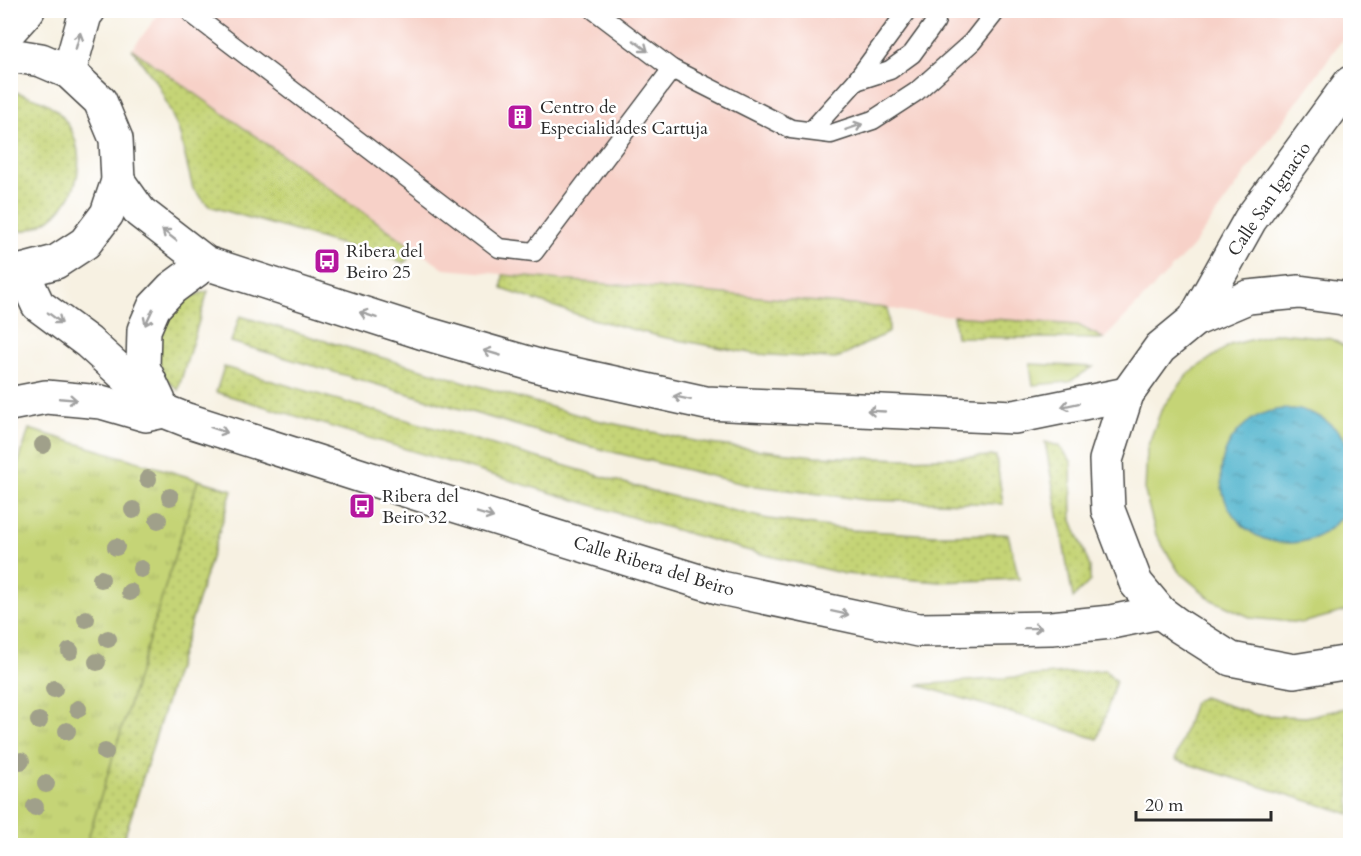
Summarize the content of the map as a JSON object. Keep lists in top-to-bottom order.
{
  "streets": {
    "main road": ["Calle San Ignacio", "Calle Ribera del Beiro"]
  },
  "places": {
    "building": ["Centro de Especialidades Cartuja"],
    "bus stop": ["Ribera del Beiro 25", "Ribera del Beiro 32"]
  },
  "scale_bar": "20 m"
}
